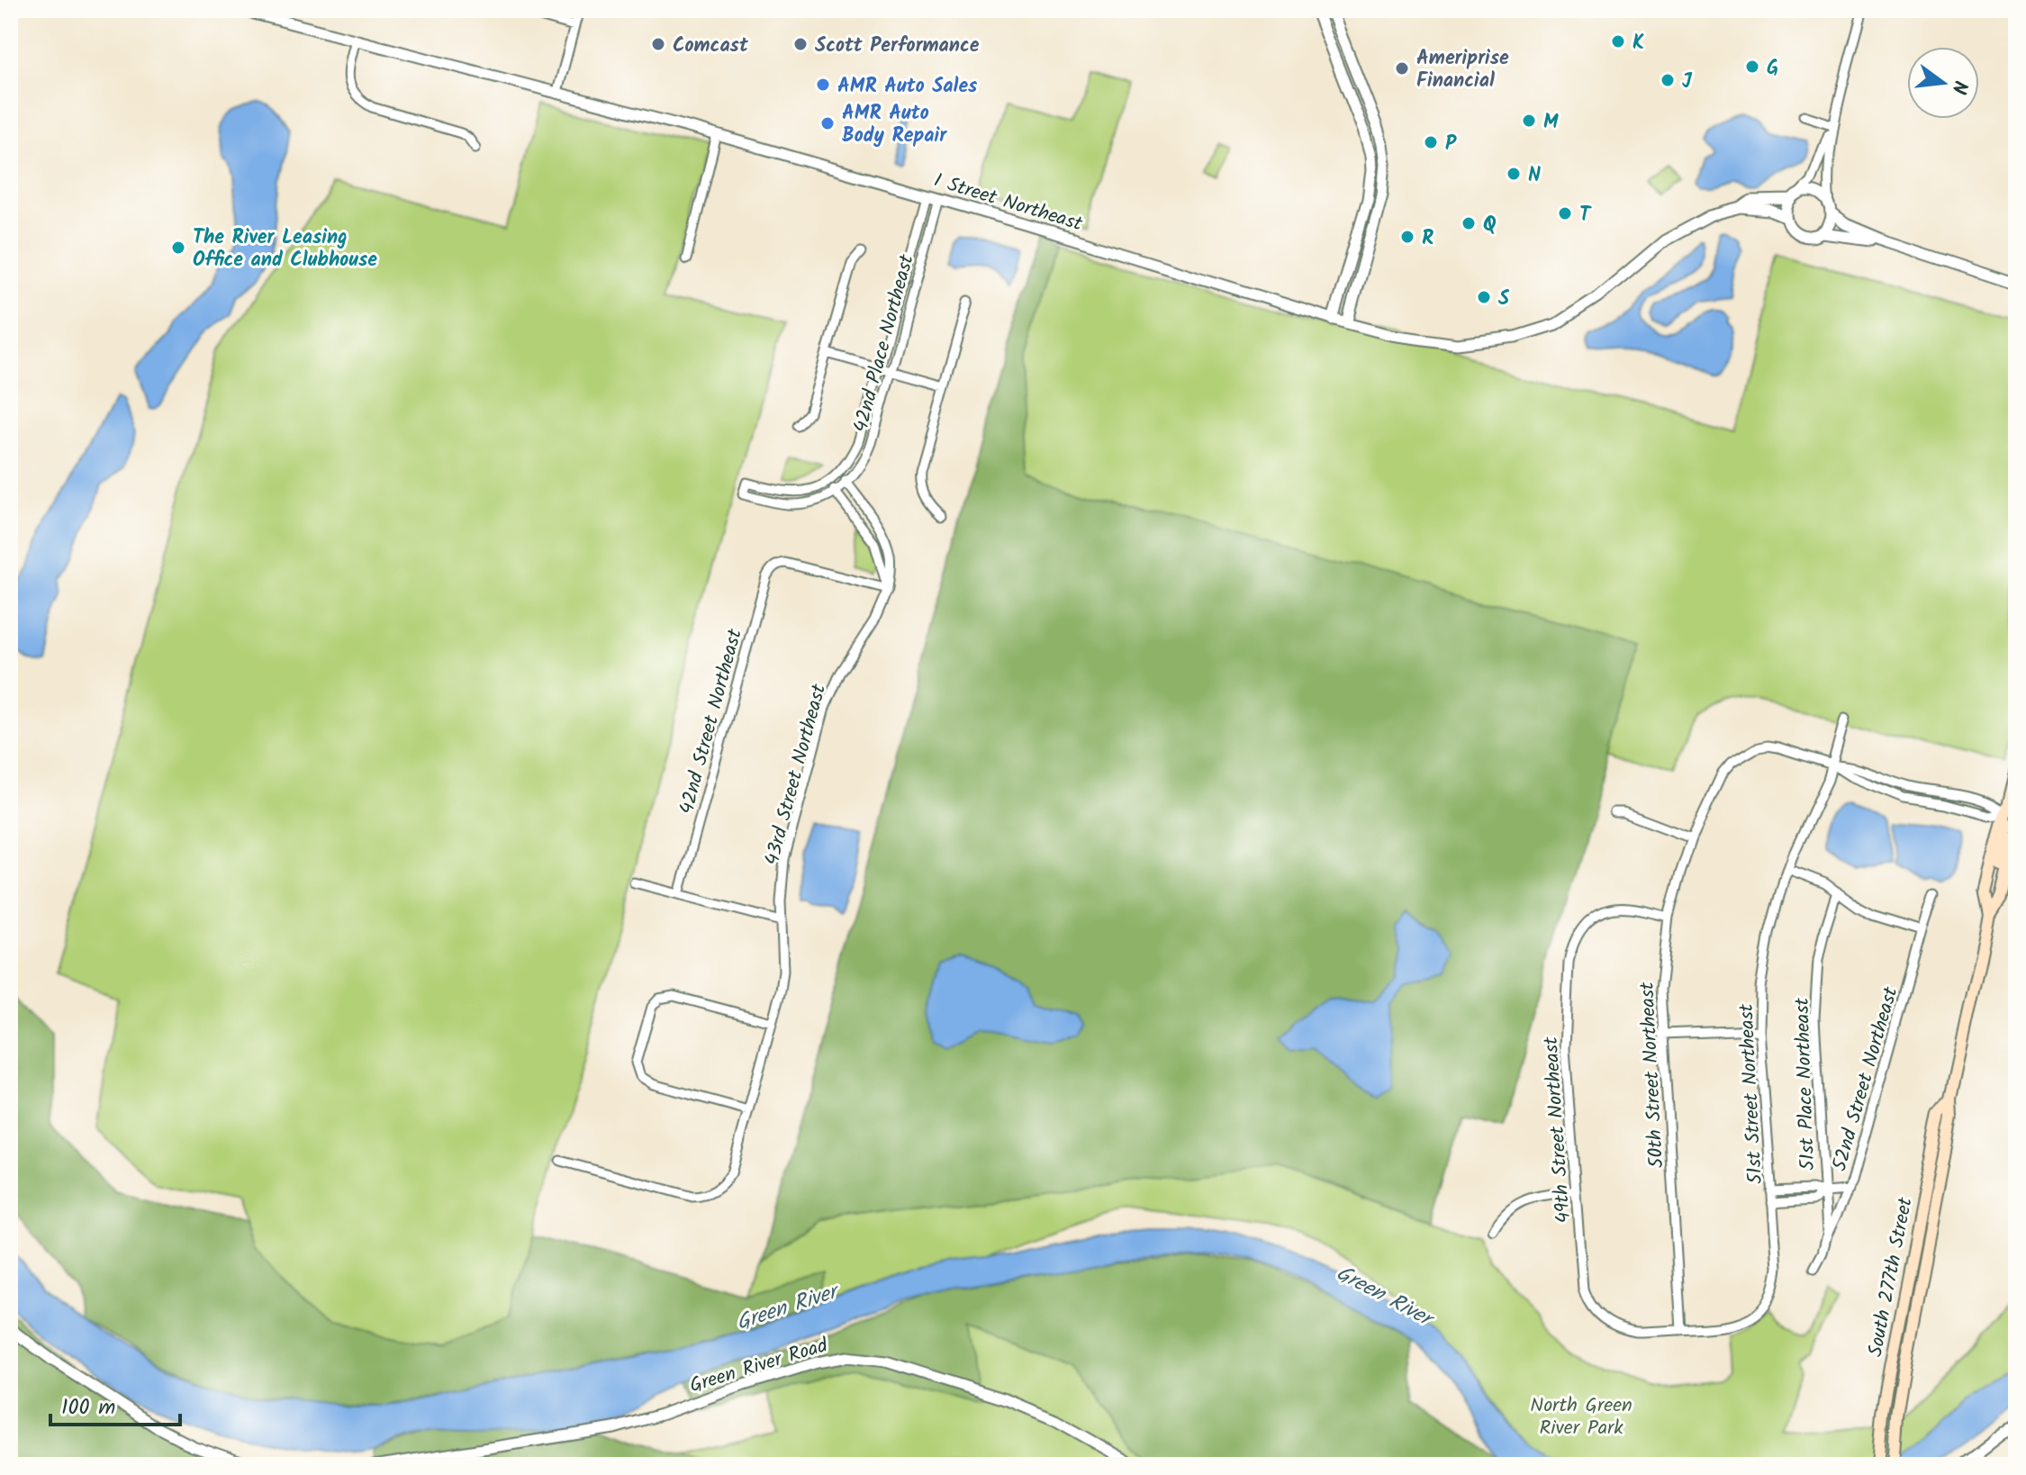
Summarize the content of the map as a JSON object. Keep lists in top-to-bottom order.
{
  "streets": {
    "main road": ["South 277th Street"],
    "street": [
      "I Street Northeast",
      "42nd Place Northeast",
      "42nd Street Northeast",
      "43rd Street Northeast",
      "50th Street Northeast",
      "52nd Street Northeast",
      "51st Place Northeast",
      "51st Street Northeast",
      "49th Street Northeast",
      "Green River Road"
    ]
  },
  "crossings": [
    ["I Street Northeast", "42nd Place Northeast"],
    ["42nd Place Northeast", "43rd Street Northeast"],
    ["42nd Street Northeast", "43rd Street Northeast"],
    ["50th Street Northeast", "51st Street Northeast"],
    ["50th Street Northeast", "49th Street Northeast"],
    ["52nd Street Northeast", "51st Place Northeast"],
    ["51st Street Northeast", "49th Street Northeast"]
  ],
  "water": ["Green River"],
  "parks": ["North Green River Park"],
  "places": [
    "K",
    "Comcast",
    "Scott Performance",
    "G",
    "Ameriprise Financial",
    "J",
    "AMR Auto Sales",
    "M",
    "AMR Auto Body Repair",
    "P",
    "N",
    "T",
    "Q",
    "R",
    "The River Leasing Office and Clubhouse",
    "S"
  ],
  "scale_bar": "100 m",
  "north": "right"
}
